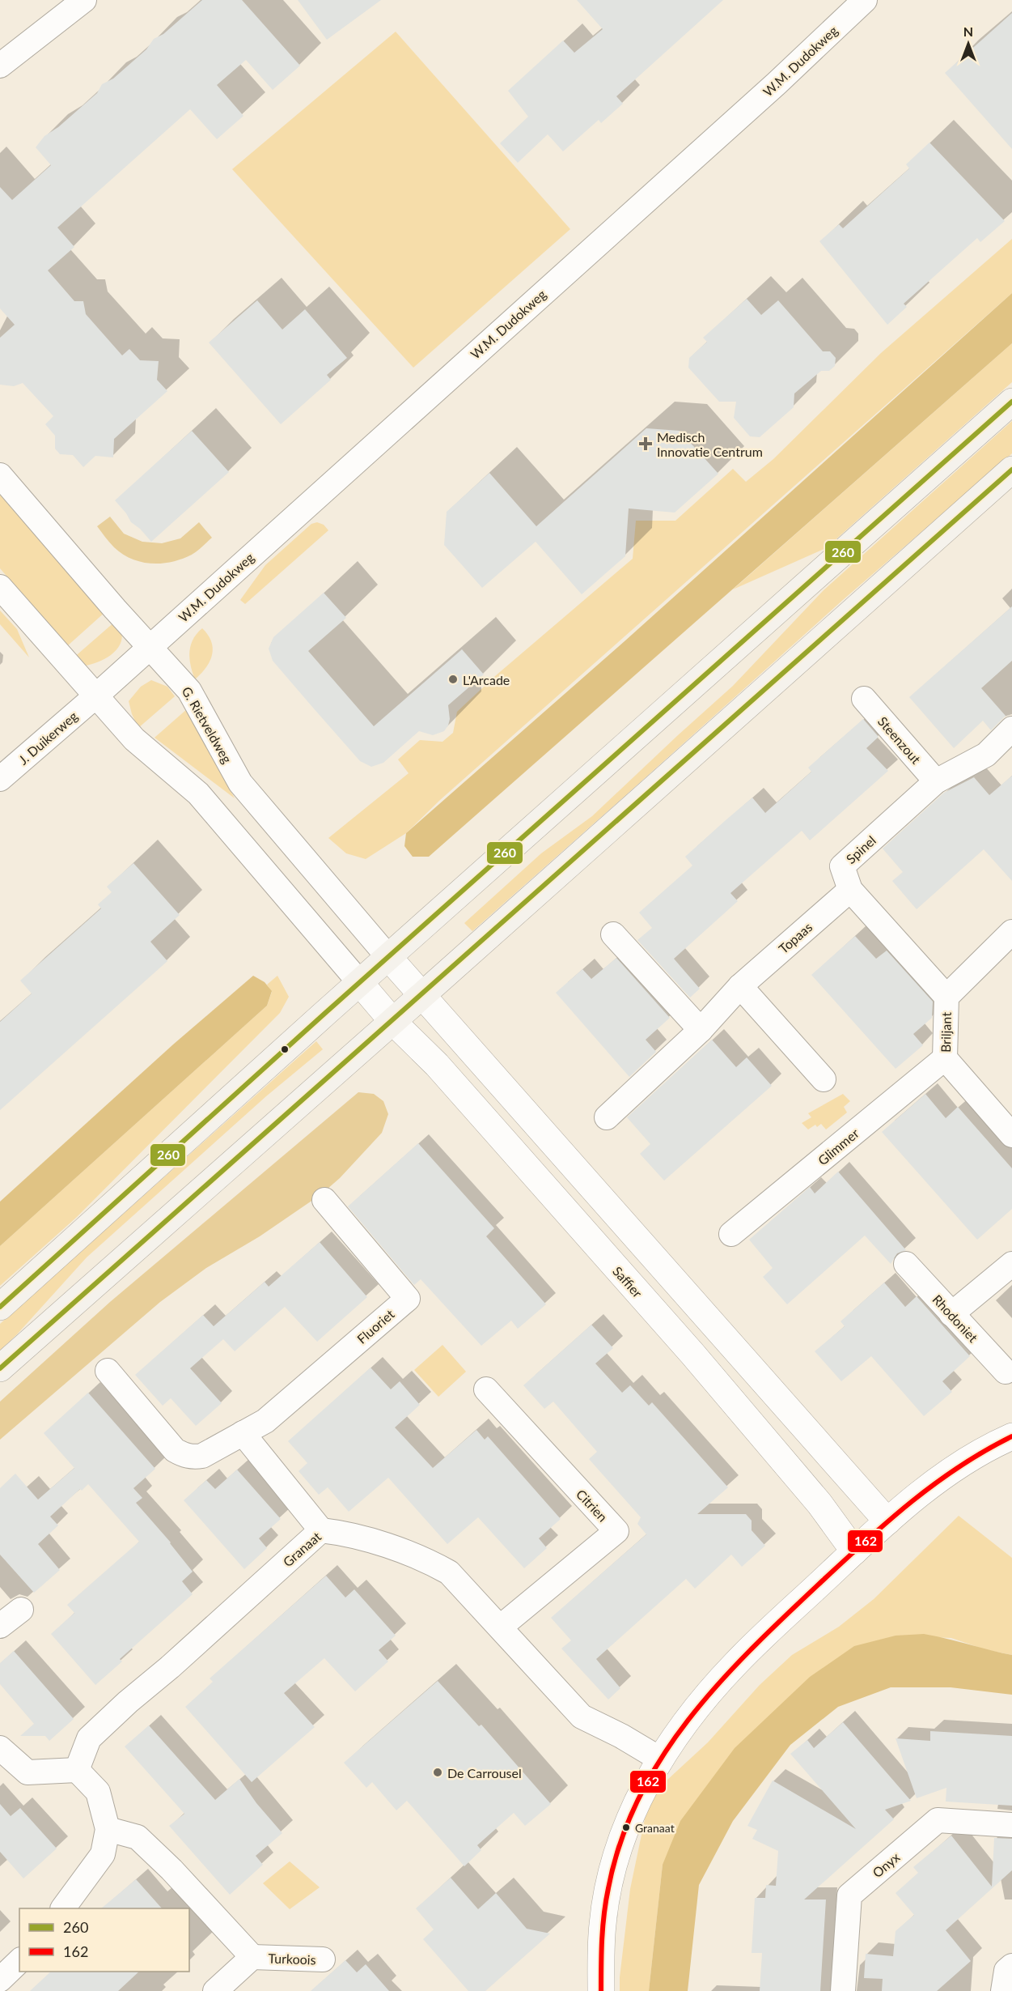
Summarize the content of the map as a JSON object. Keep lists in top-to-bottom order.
{
  "streets": {
    "street": [
      "W.M. Dudokweg",
      "G. Rietveldweg",
      "J. Duikerweg",
      "Steenzout",
      "Spinel",
      "Topaas",
      "Briljant",
      "Glimmer",
      "Saffier",
      "Rhodoniet",
      "Fluoriet",
      "Citrien",
      "Granaat",
      "Onyx",
      "Turkoois"
    ]
  },
  "crossings": [
    ["W.M. Dudokweg", "G. Rietveldweg"],
    ["W.M. Dudokweg", "J. Duikerweg"],
    ["Steenzout", "Spinel"],
    ["Spinel", "Topaas"],
    ["Spinel", "Briljant"],
    ["Briljant", "Glimmer"],
    ["Citrien", "Granaat"]
  ],
  "places": {
    "health": ["Medisch Innovatie Centrum"],
    "other": ["L'Arcade", "De Carrousel", "Granaat"]
  },
  "lines": ["transit line 260", "transit line 162"],
  "legend": ["260", "162"],
  "north": "top"
}
